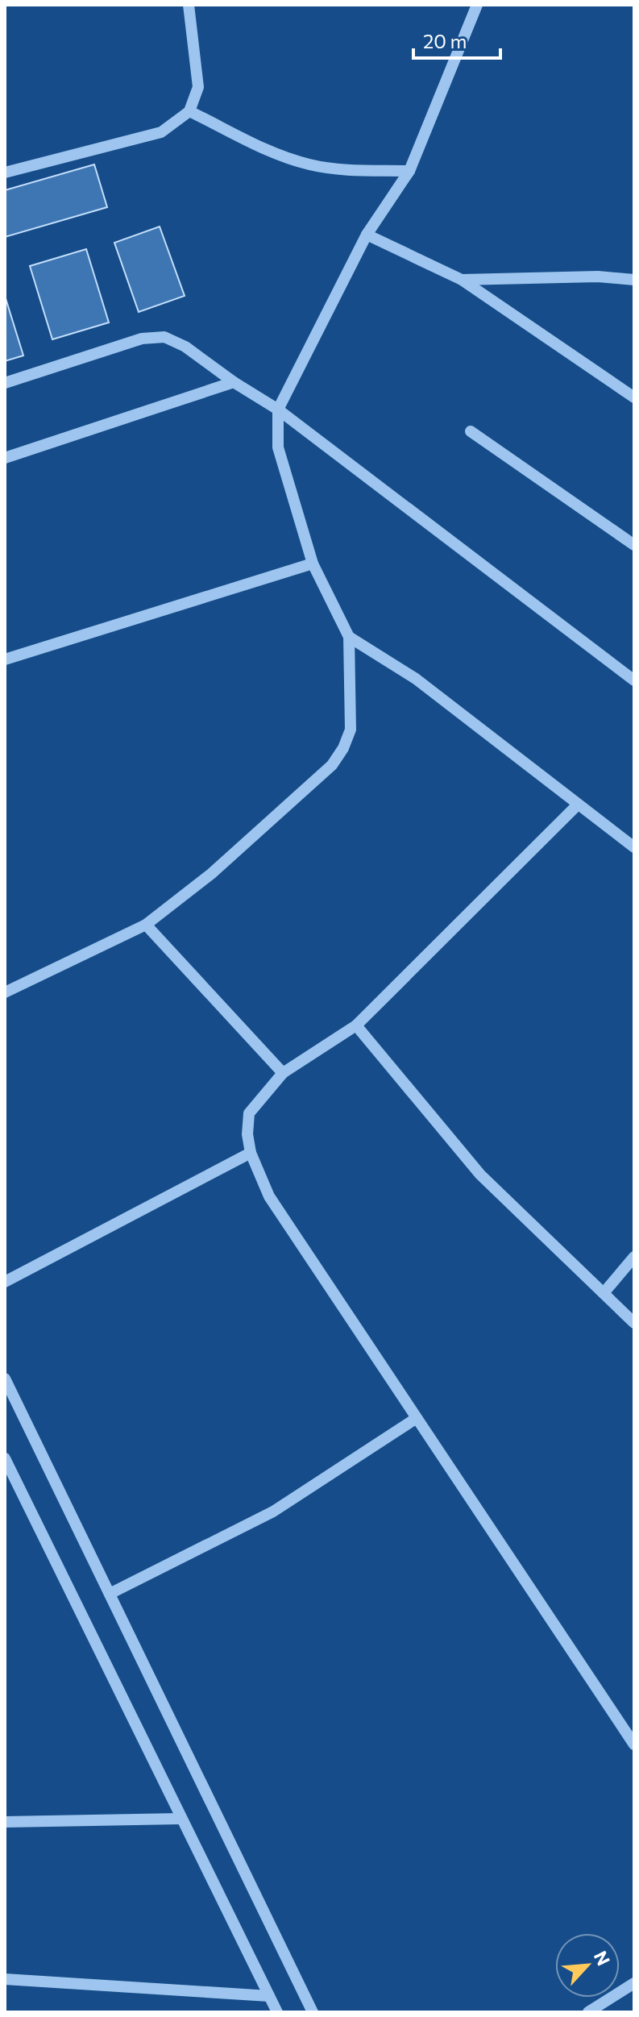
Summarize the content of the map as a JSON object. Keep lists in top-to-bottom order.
{
  "scale_bar": "20 m",
  "north": "top right"
}
